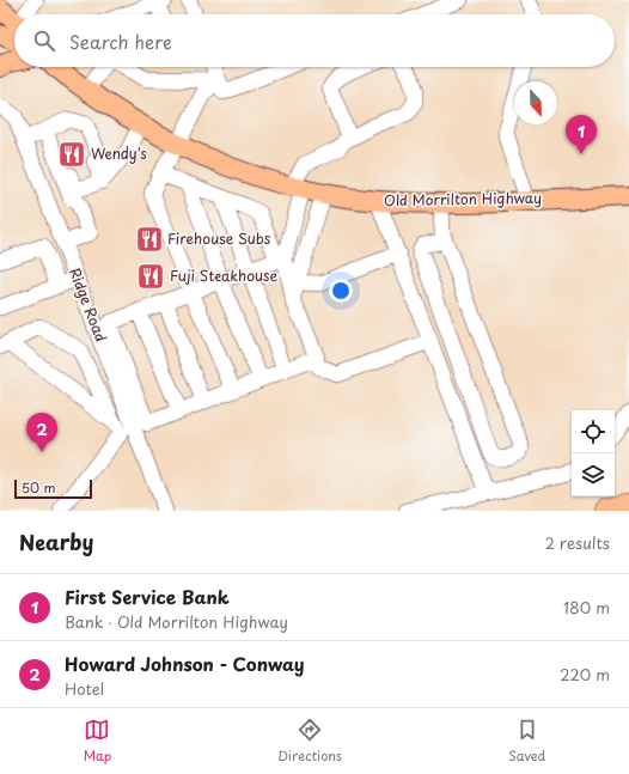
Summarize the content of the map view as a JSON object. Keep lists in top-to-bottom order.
{
  "streets": {
    "main road": ["Old Morrilton Highway"],
    "street": ["Ridge Road"]
  },
  "places": {
    "restaurant": ["Wendy's", "Firehouse Subs", "Fuji Steakhouse"]
  },
  "scale_bar": "50 m",
  "north": "bottom",
  "page": {
    "search": "Search here",
    "pins": ["1", "2"],
    "scale": "50 m",
    "heading": ["Nearby", "2 results"],
    "list": [
      {
        "mark": "1",
        "name": "First Service Bank",
        "note": "Bank · Old Morrilton Highway",
        "value": "180 m"
      },
      {
        "mark": "2",
        "name": "Howard Johnson - Conway",
        "note": "Hotel",
        "value": "220 m"
      }
    ],
    "nav": ["Map", "Directions", "Saved"]
  }
}
